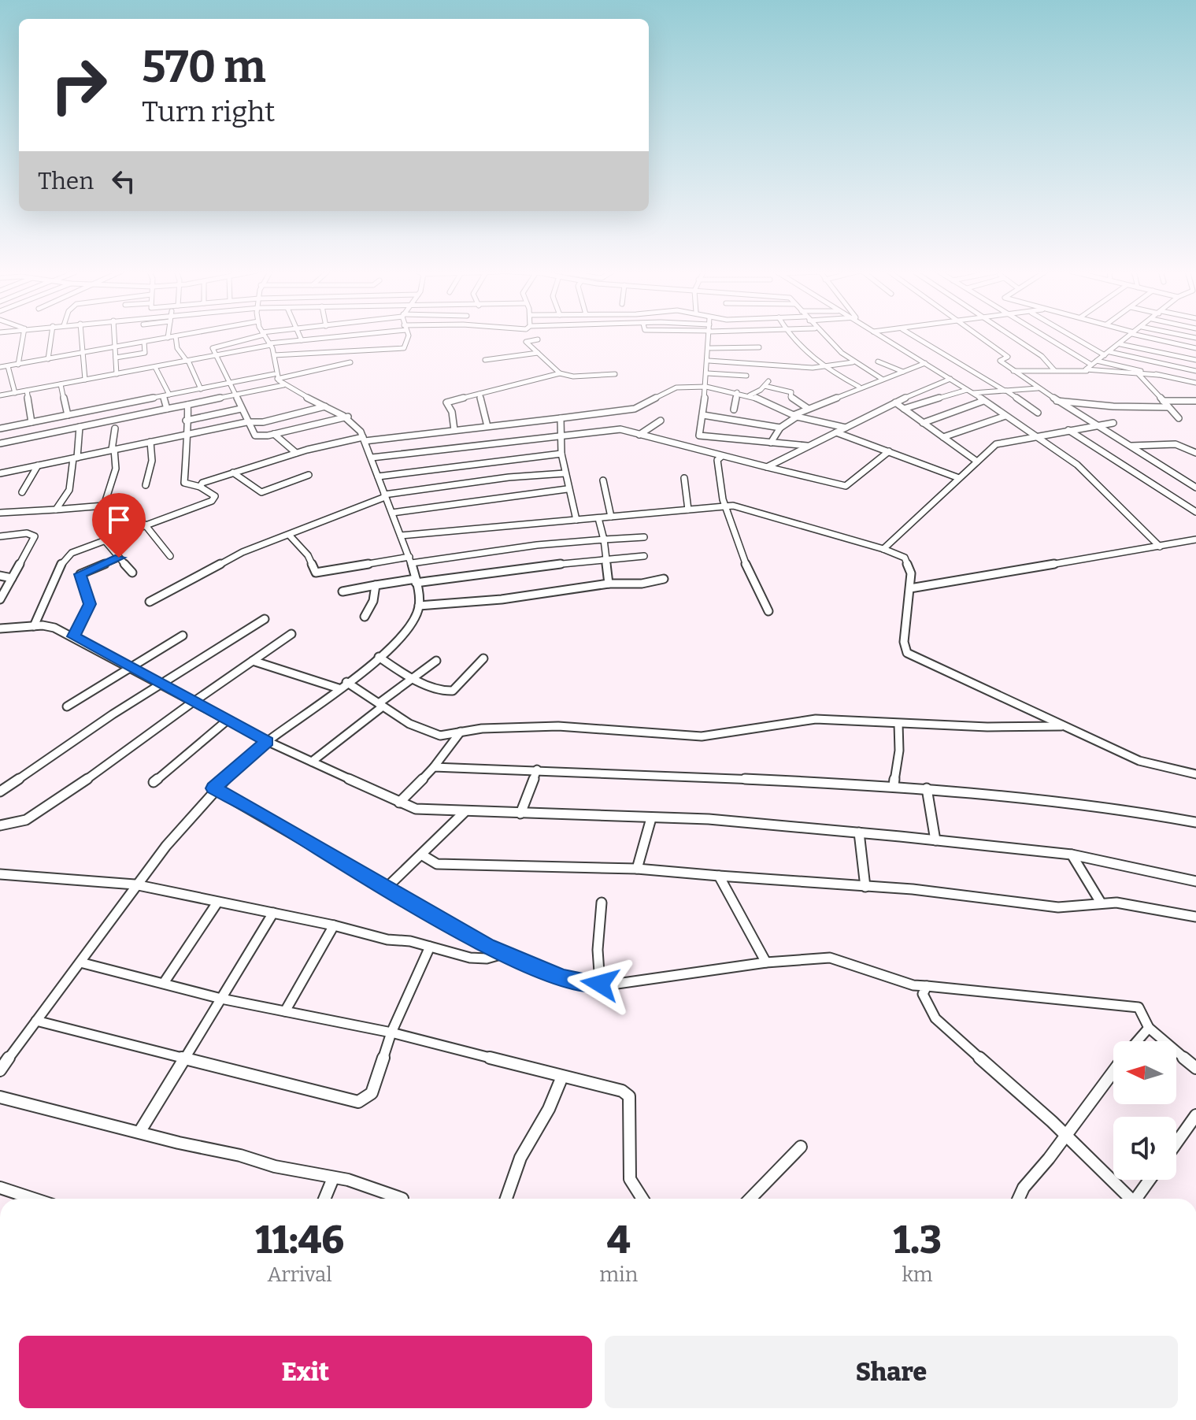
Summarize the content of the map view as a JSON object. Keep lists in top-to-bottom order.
{
  "north": "left",
  "page": {
    "turn": ["570 m", "Turn right"],
    "then": "Then",
    "eta": [
      "11:46",
      "Arrival",
      "4",
      "min",
      "1.3",
      "km"
    ],
    "buttons": ["Exit", "Share"]
  }
}
